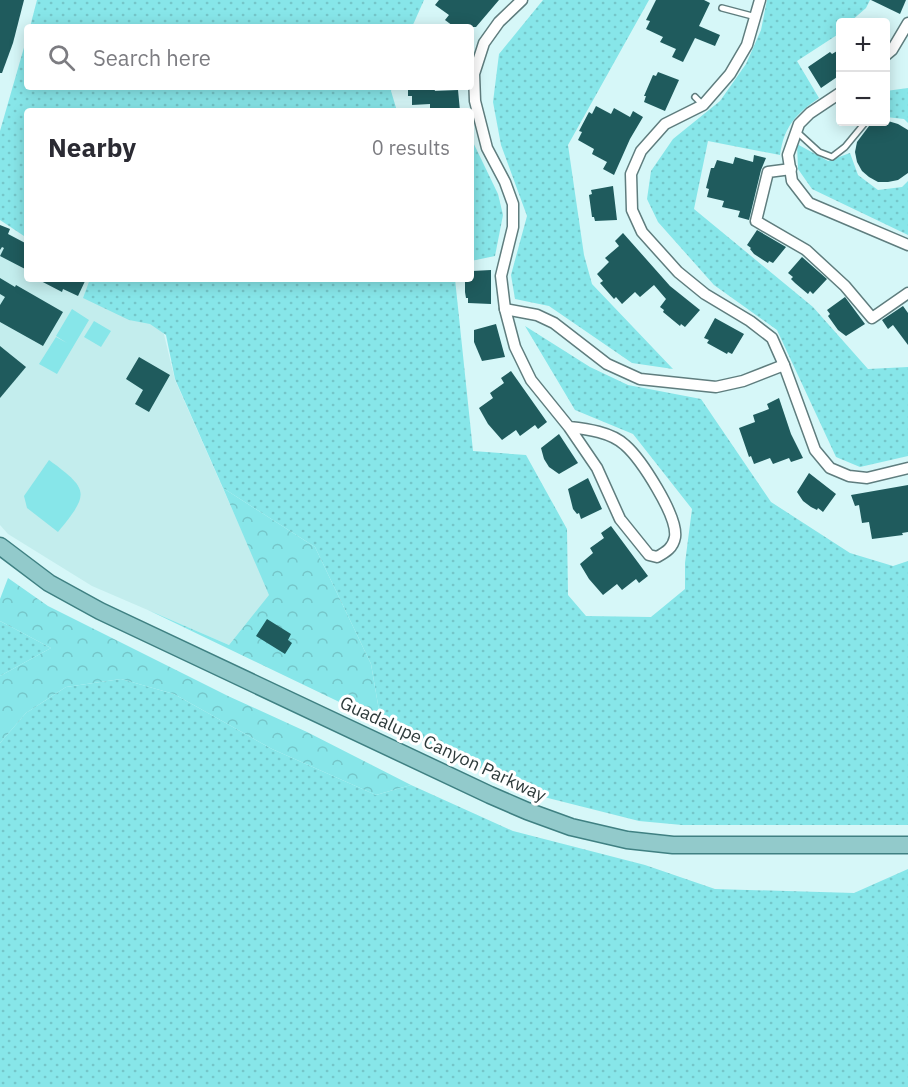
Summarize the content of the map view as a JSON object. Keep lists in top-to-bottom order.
{
  "streets": {
    "main road": ["Guadalupe Canyon Parkway"]
  },
  "page": {
    "map_buttons": ["+", "−"],
    "search": "Search here",
    "heading": ["Nearby", "0 results"]
  }
}
